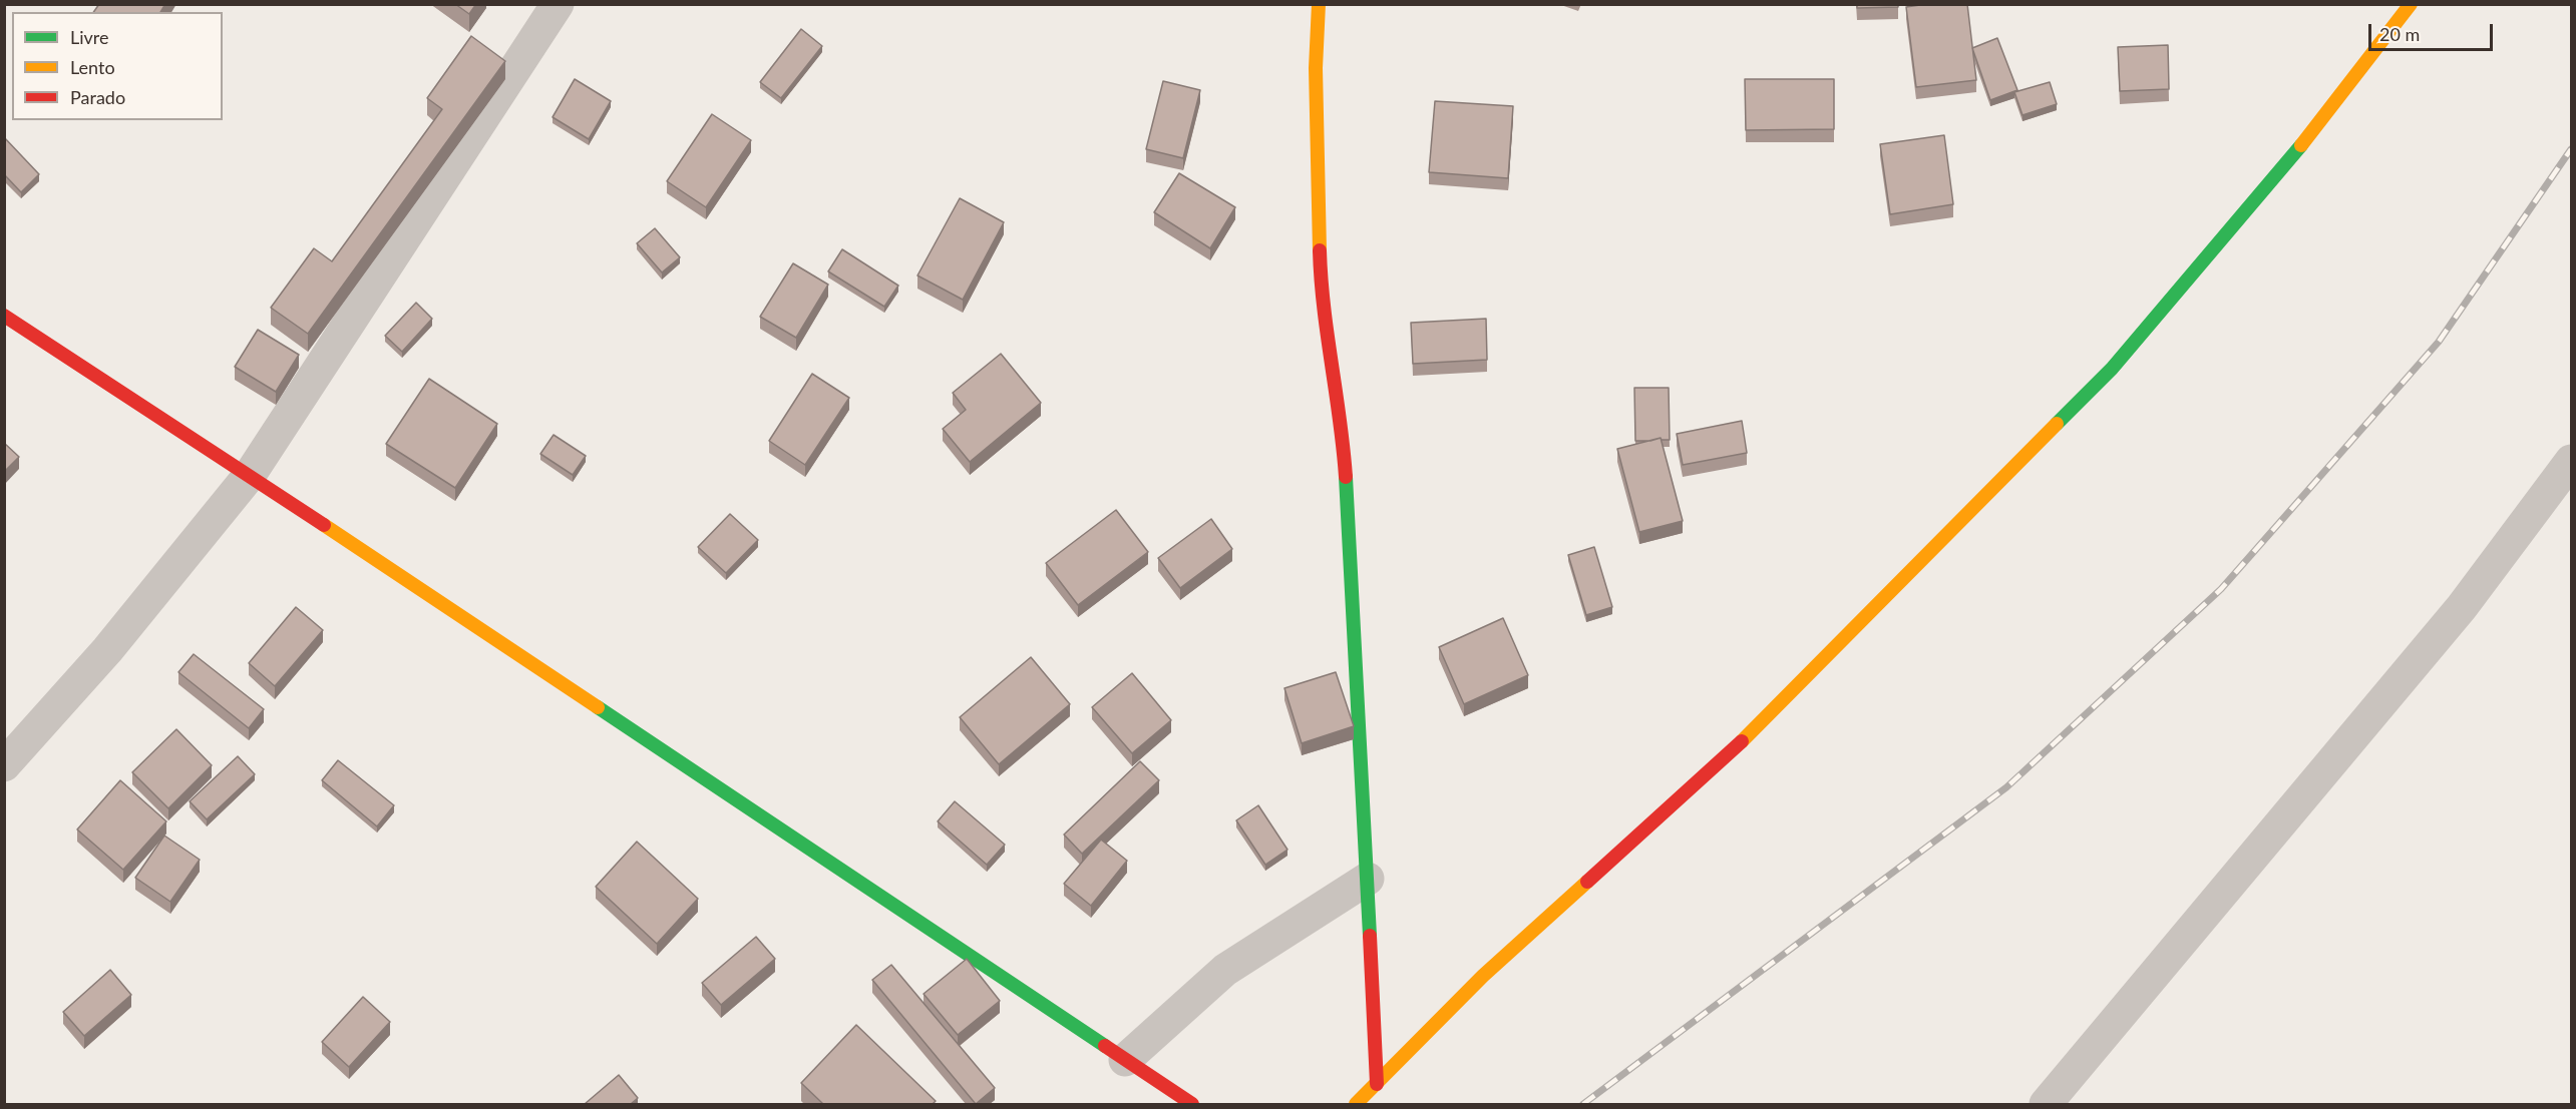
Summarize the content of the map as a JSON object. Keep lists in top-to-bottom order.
{
  "legend": ["Livre", "Lento", "Parado"],
  "scale_bar": "20 m"
}
